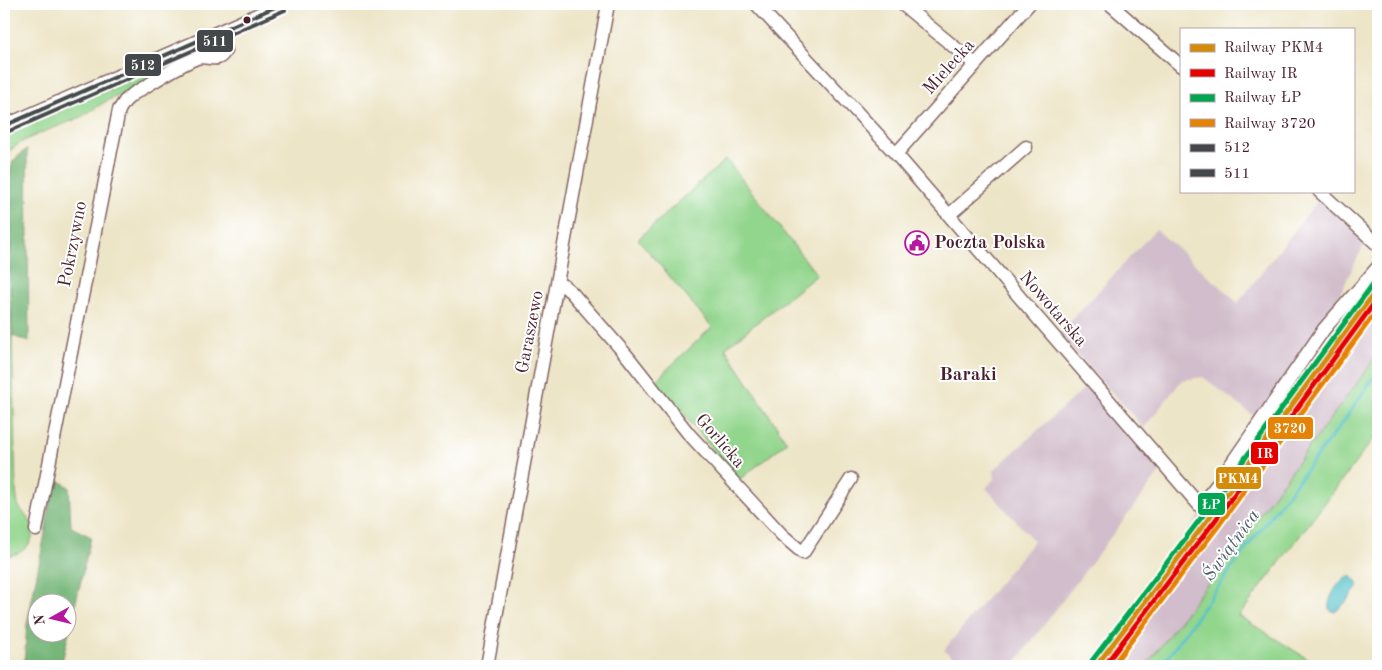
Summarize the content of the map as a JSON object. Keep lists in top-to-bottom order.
{
  "streets": {
    "street": [
      "Mielecka",
      "Pokrzywno",
      "Nowotarska",
      "Garaszewo",
      "Gorlicka"
    ]
  },
  "crossings": [
    ["Mielecka", "Nowotarska"],
    ["Garaszewo", "Gorlicka"]
  ],
  "districts": ["Baraki"],
  "water": ["Świątnica"],
  "places": {
    "public building": ["Poczta Polska"]
  },
  "lines": [
    "transit line 512",
    "transit line 511",
    "rail line ŁP",
    "rail line PKM4",
    "rail line IR",
    "rail line 3720"
  ],
  "legend": [
    "Railway PKM4",
    "Railway IR",
    "Railway ŁP",
    "Railway 3720",
    "512",
    "511"
  ],
  "north": "left"
}
